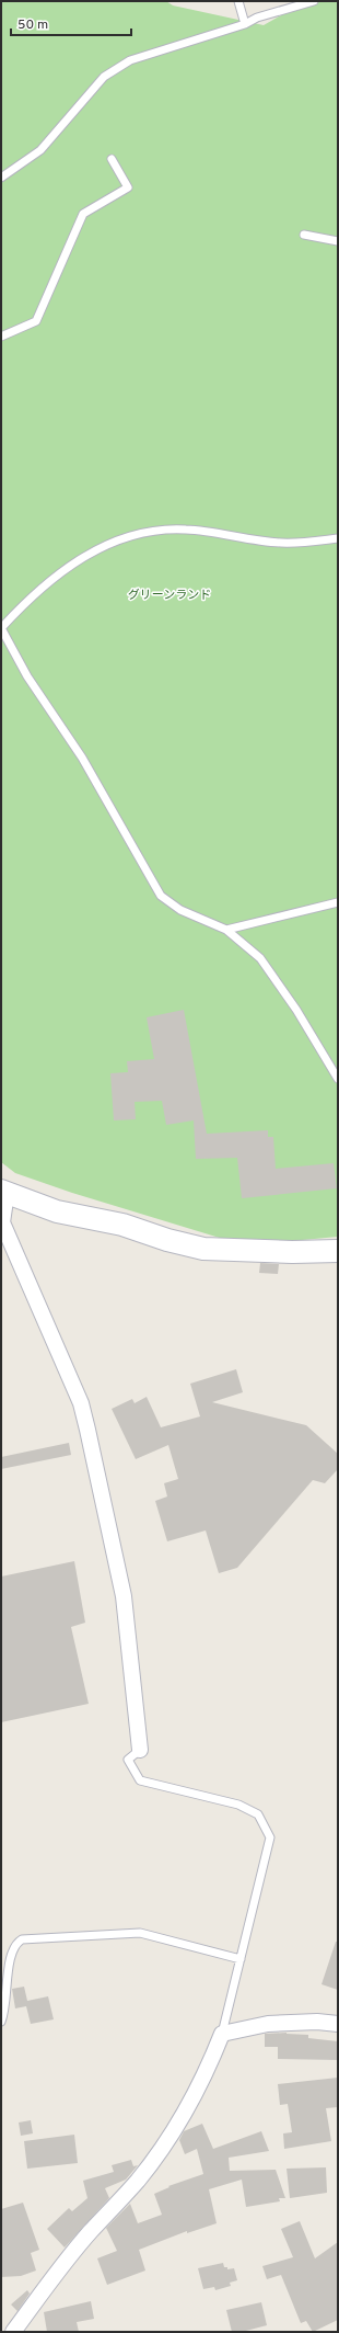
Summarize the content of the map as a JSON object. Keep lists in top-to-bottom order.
{
  "parks": ["グリーンランド"],
  "scale_bar": "50 m"
}
